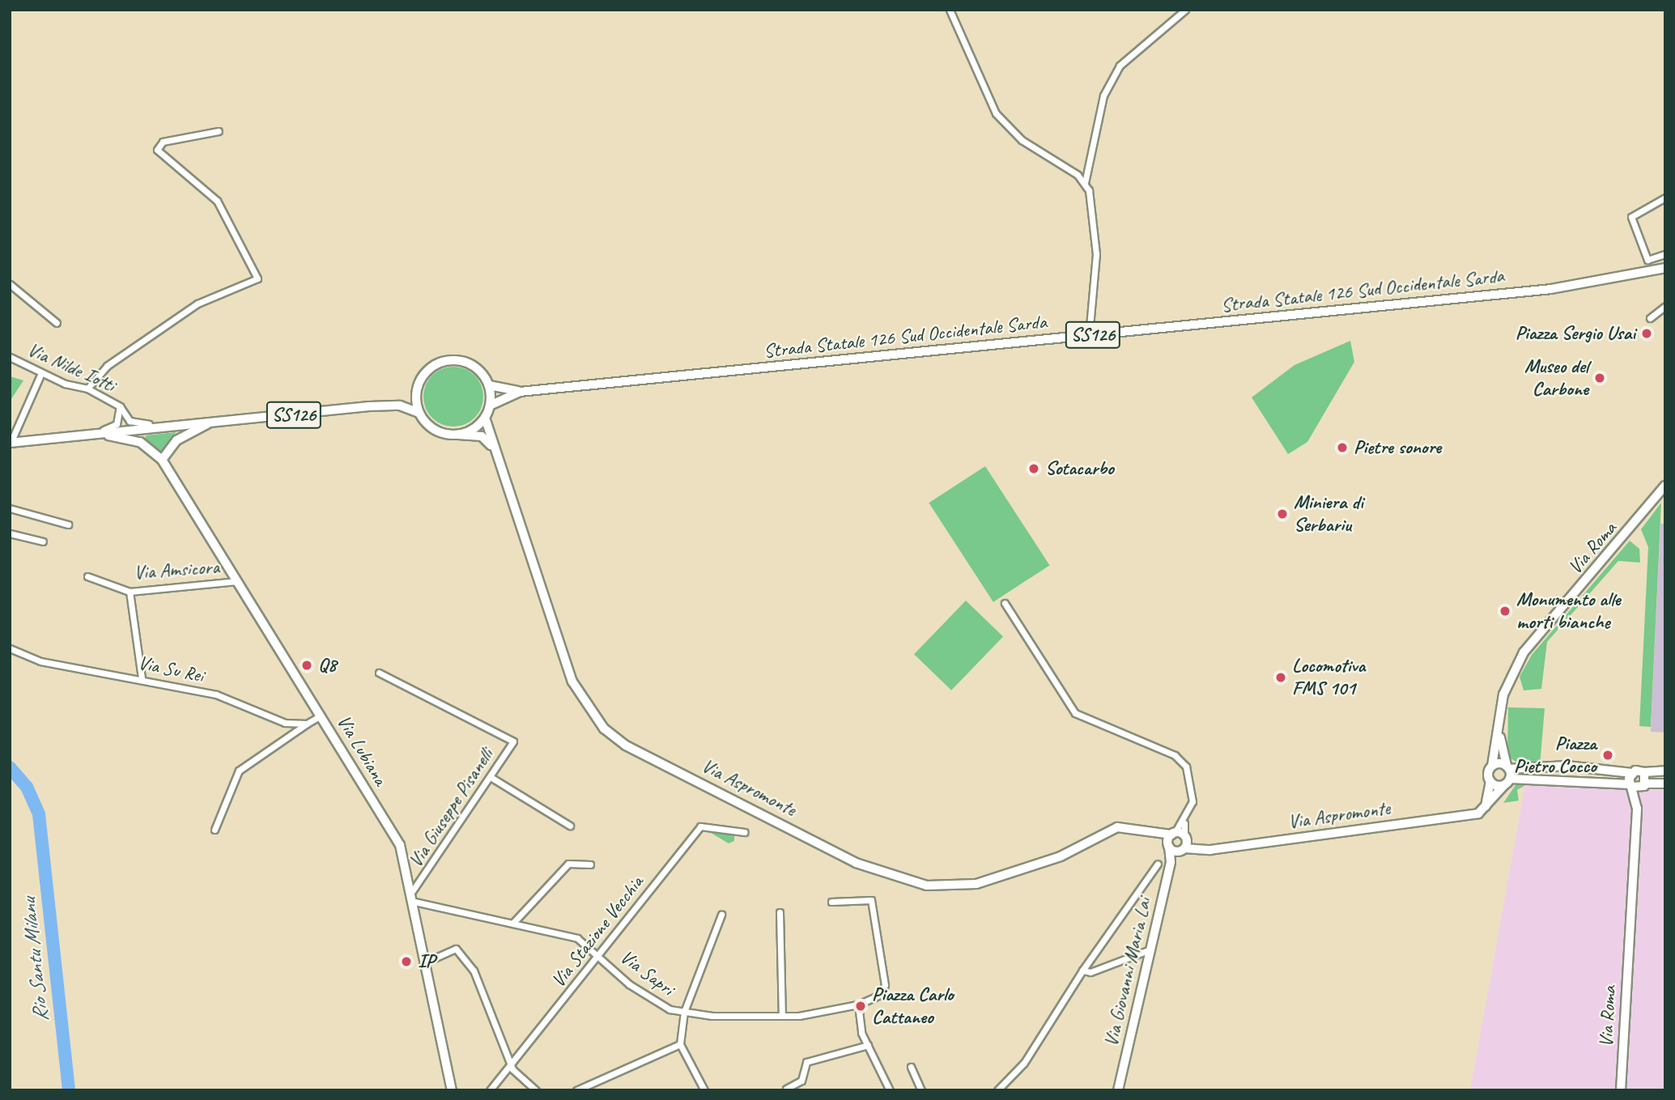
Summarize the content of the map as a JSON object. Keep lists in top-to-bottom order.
{
  "streets": {
    "main road": [
      "Strada Statale 126 Sud Occidentale Sarda",
      "SS126",
      "Via Roma",
      "Via Lubiana",
      "Via Aspromonte",
      "Via Giovanni Maria Lai"
    ],
    "street": [
      "Via Nilde Iotti",
      "Via Amsicora",
      "Via Su Rei",
      "Via Giuseppe Pisanelli",
      "Via Stazione Vecchia",
      "Via Sapri"
    ]
  },
  "crossings": [
    ["Strada Statale 126 Sud Occidentale Sarda", "SS126"],
    ["SS126", "Via Nilde Iotti"],
    ["SS126", "Via Lubiana"],
    ["SS126", "Via Aspromonte"],
    ["Via Nilde Iotti", "Via Lubiana"],
    ["Via Amsicora", "Via Lubiana"],
    ["Via Lubiana", "Via Giuseppe Pisanelli"],
    ["Via Lubiana", "Via Sapri"],
    ["Via Aspromonte", "Via Giovanni Maria Lai"],
    ["Via Stazione Vecchia", "Via Sapri"]
  ],
  "water": ["Rio Santu Milanu"],
  "places": [
    "Piazza Sergio Usai",
    "Museo del Carbone",
    "Pietre sonore",
    "Sotacarbo",
    "Miniera di Serbariu",
    "Monumento alle morti bianche",
    "Q8",
    "Locomotiva FMS 101",
    "Piazza Pietro Cocco",
    "IP",
    "Piazza Carlo Cattaneo"
  ]
}
